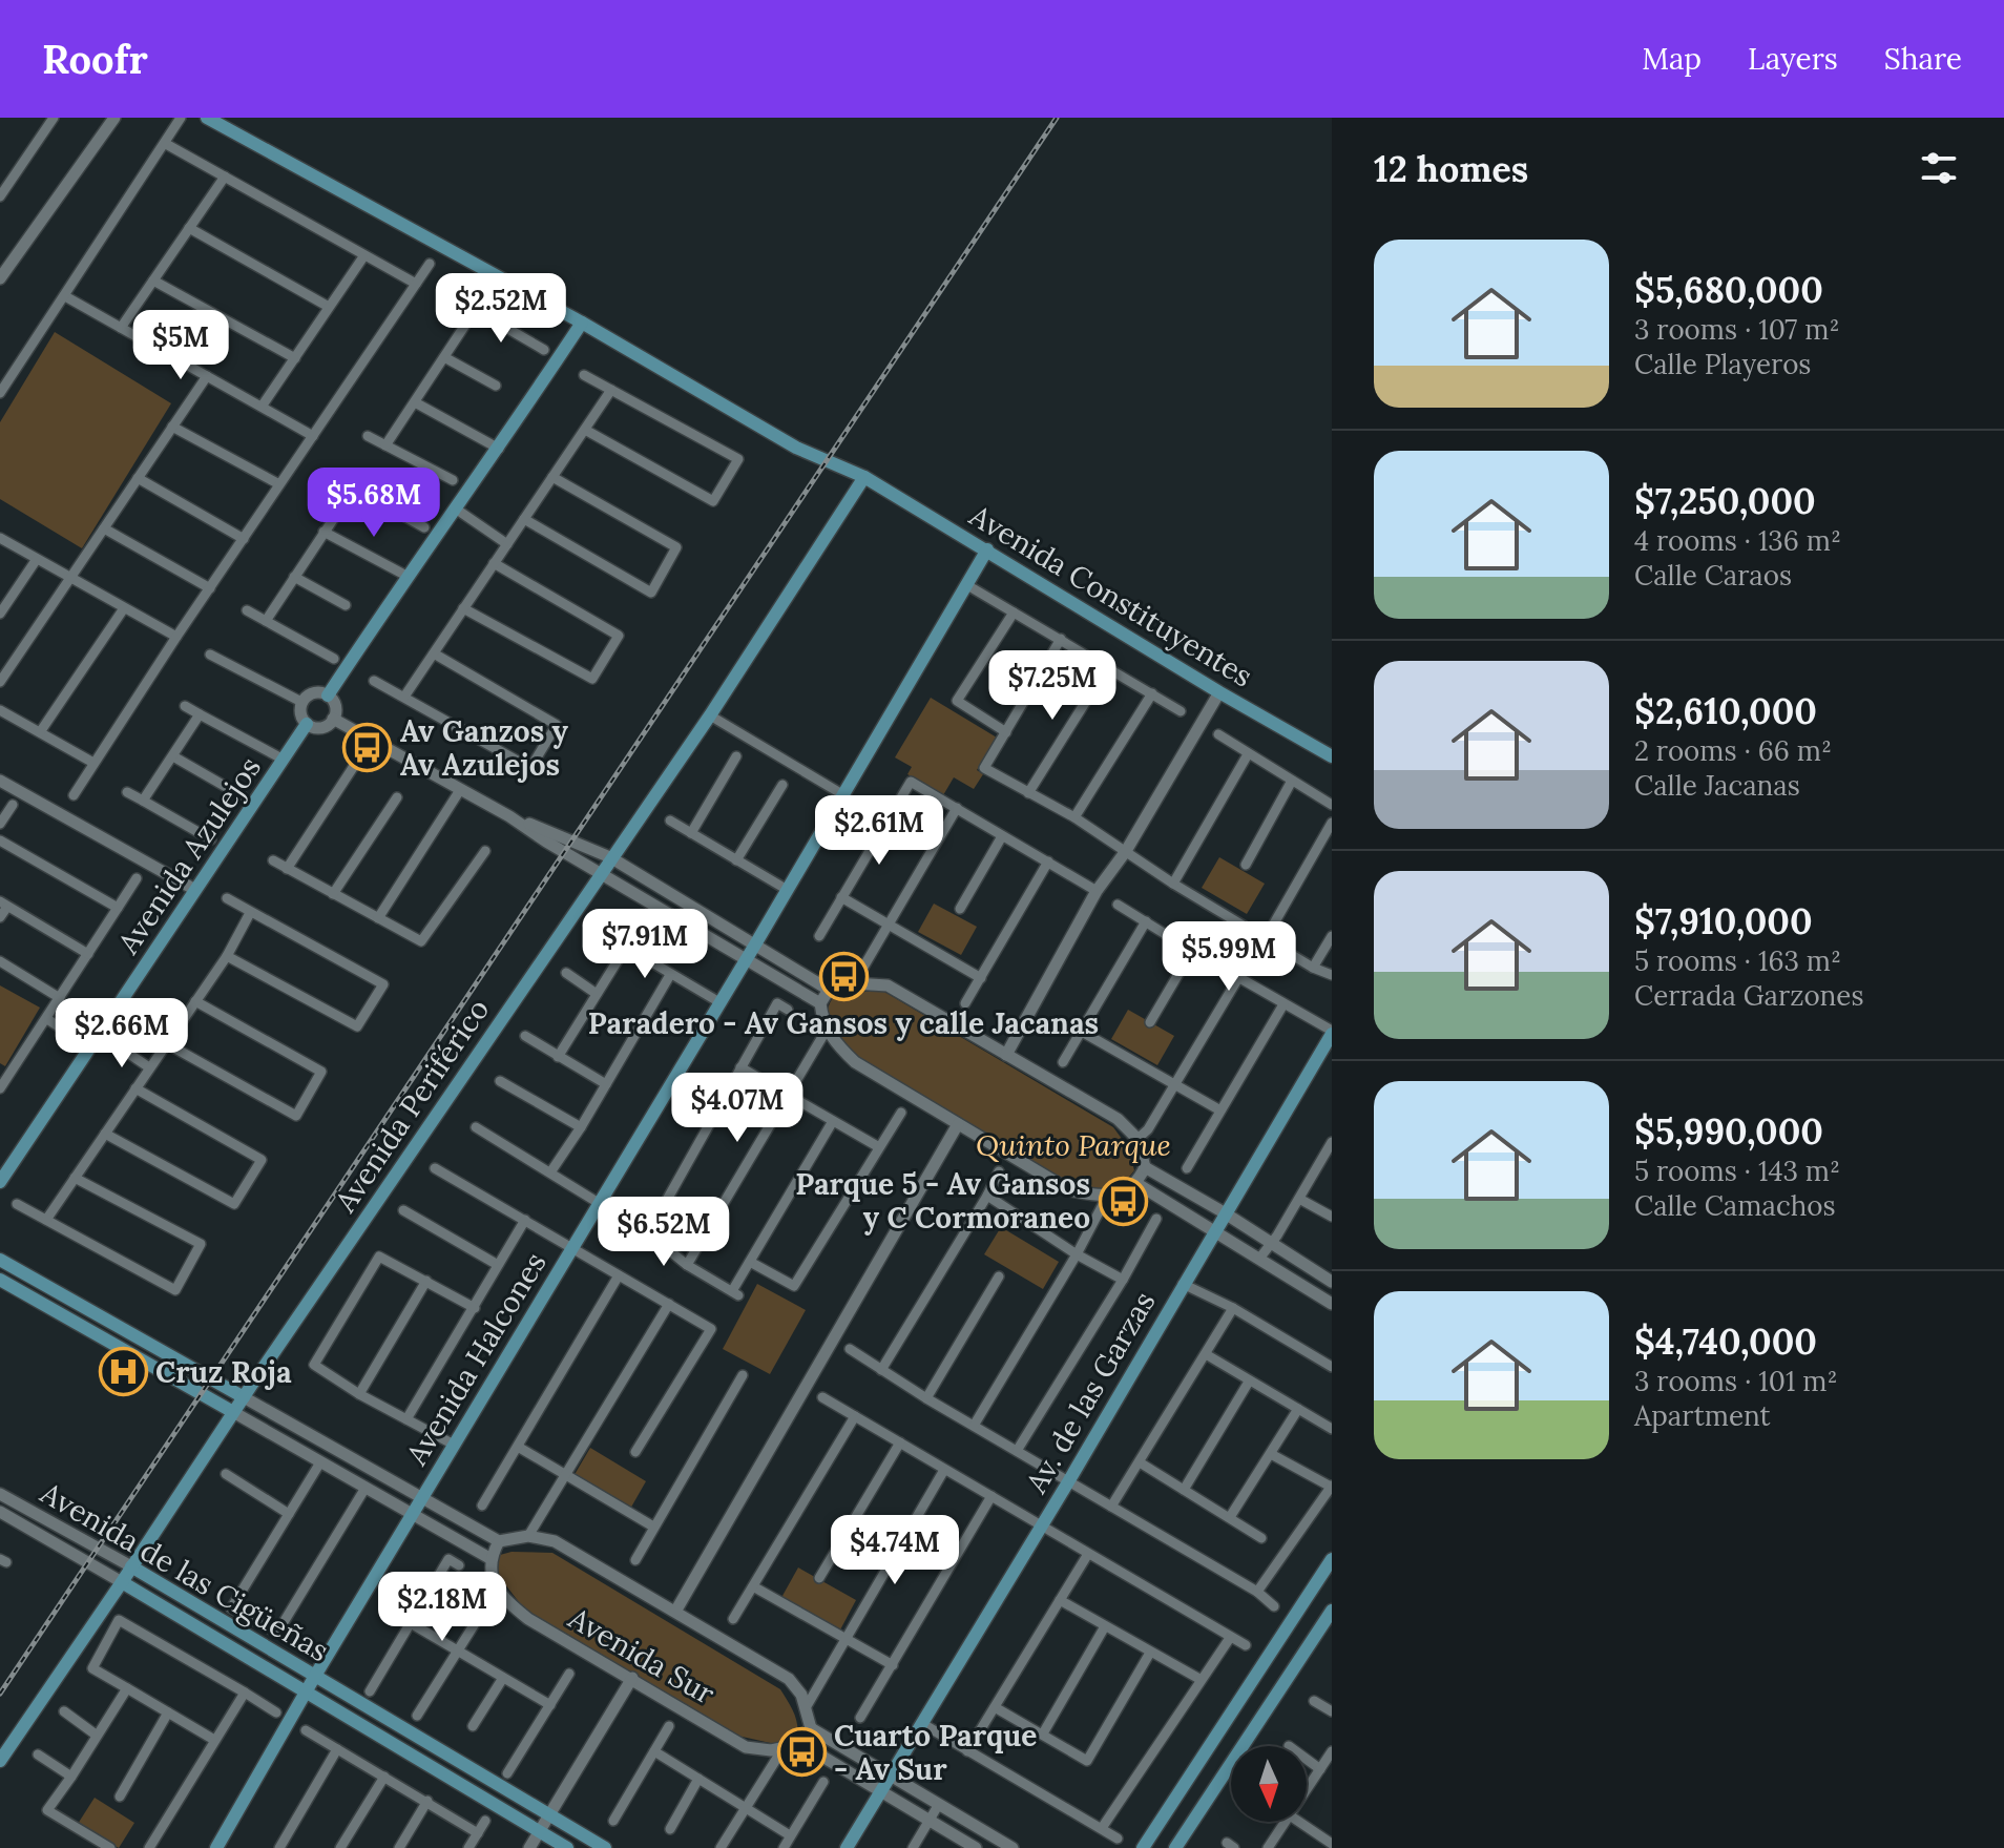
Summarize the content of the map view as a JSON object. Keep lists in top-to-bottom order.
{
  "streets": {
    "main road": [
      "Avenida Constituyentes",
      "Avenida Azulejos",
      "Avenida Periférico",
      "Avenida Halcones",
      "Av. de las Garzas",
      "Avenida de las Cigüeñas"
    ],
    "street": ["Avenida Sur"]
  },
  "crossings": [
    ["Avenida Constituyentes", "Avenida Periférico"],
    ["Avenida Constituyentes", "Avenida Halcones"],
    ["Avenida Periférico", "Avenida de las Cigüeñas"],
    ["Avenida Halcones", "Avenida de las Cigüeñas"]
  ],
  "parks": ["Quinto Parque"],
  "places": {
    "bus stop": [
      "Av Ganzos y Av Azulejos",
      "Paradero - Av Gansos y calle Jacanas",
      "Parque 5 - Av Gansos y C Cormoraneo",
      "Cuarto Parque - Av Sur"
    ],
    "hospital": ["Cruz Roja"]
  },
  "north": "bottom",
  "page": {
    "header": "Roofr",
    "nav": ["Map", "Layers", "Share"],
    "heading": "12 homes",
    "list": [
      {
        "name": "$5,680,000",
        "note": "3 rooms · 107 m² · Calle Playeros"
      },
      {
        "name": "$7,250,000",
        "note": "4 rooms · 136 m² · Calle Caraos"
      },
      {
        "name": "$2,610,000",
        "note": "2 rooms · 66 m² · Calle Jacanas"
      },
      {
        "name": "$7,910,000",
        "note": "5 rooms · 163 m² · Cerrada Garzones"
      },
      {
        "name": "$5,990,000",
        "note": "5 rooms · 143 m² · Calle Camachos"
      },
      {
        "name": "$4,740,000",
        "note": "3 rooms · 101 m² · Apartment"
      }
    ],
    "price": [
      "$2.52M",
      "$5M",
      "$5.68M",
      "$7.25M",
      "$2.61M",
      "$7.91M",
      "$5.99M",
      "$2.66M",
      "$4.07M",
      "$6.52M",
      "$4.74M",
      "$2.18M"
    ]
  }
}
